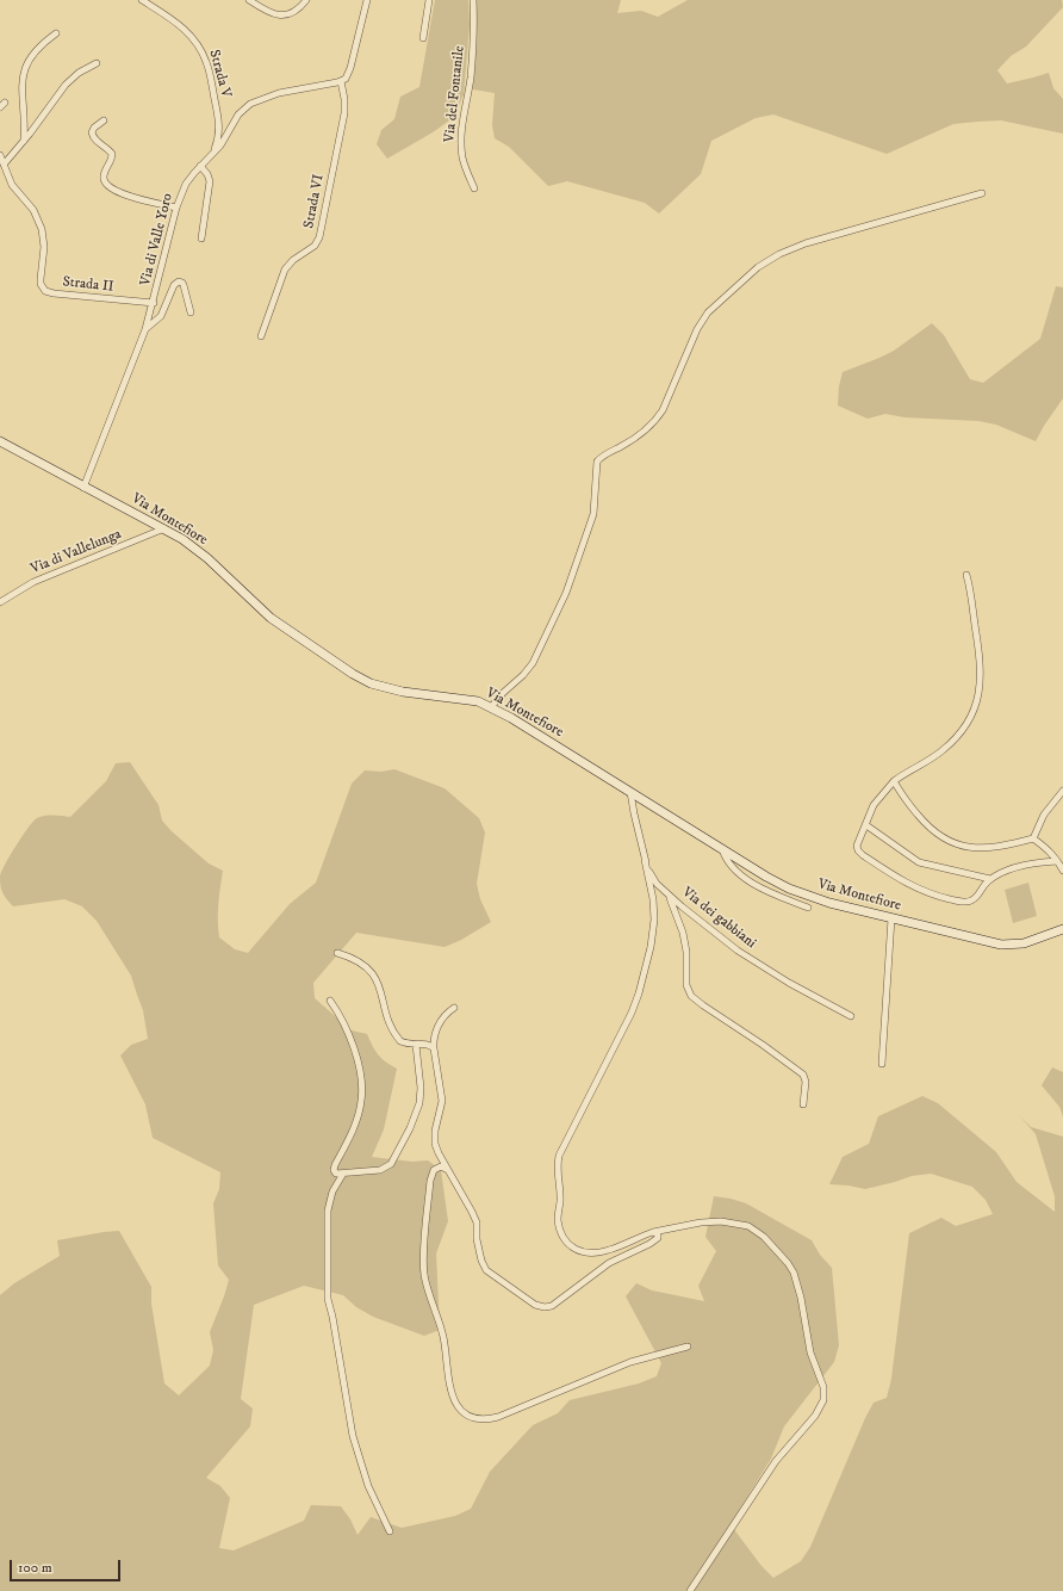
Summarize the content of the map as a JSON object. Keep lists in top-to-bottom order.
{
  "streets": {
    "main road": ["Via Montefiore"],
    "street": [
      "Strada V",
      "Via del Fontanile",
      "Strada VI",
      "Via di Valle Yoro",
      "Strada II",
      "Via di Vallelunga",
      "Via dei gabbiani"
    ]
  },
  "crossings": [
    ["Strada V", "Via di Valle Yoro"],
    ["Strada VI", "Via di Valle Yoro"],
    ["Via di Valle Yoro", "Strada II"],
    ["Via di Valle Yoro", "Via Montefiore"],
    ["Via Montefiore", "Via di Vallelunga"],
    ["Via Montefiore", "Via dei gabbiani"]
  ],
  "scale_bar": "100 m"
}
